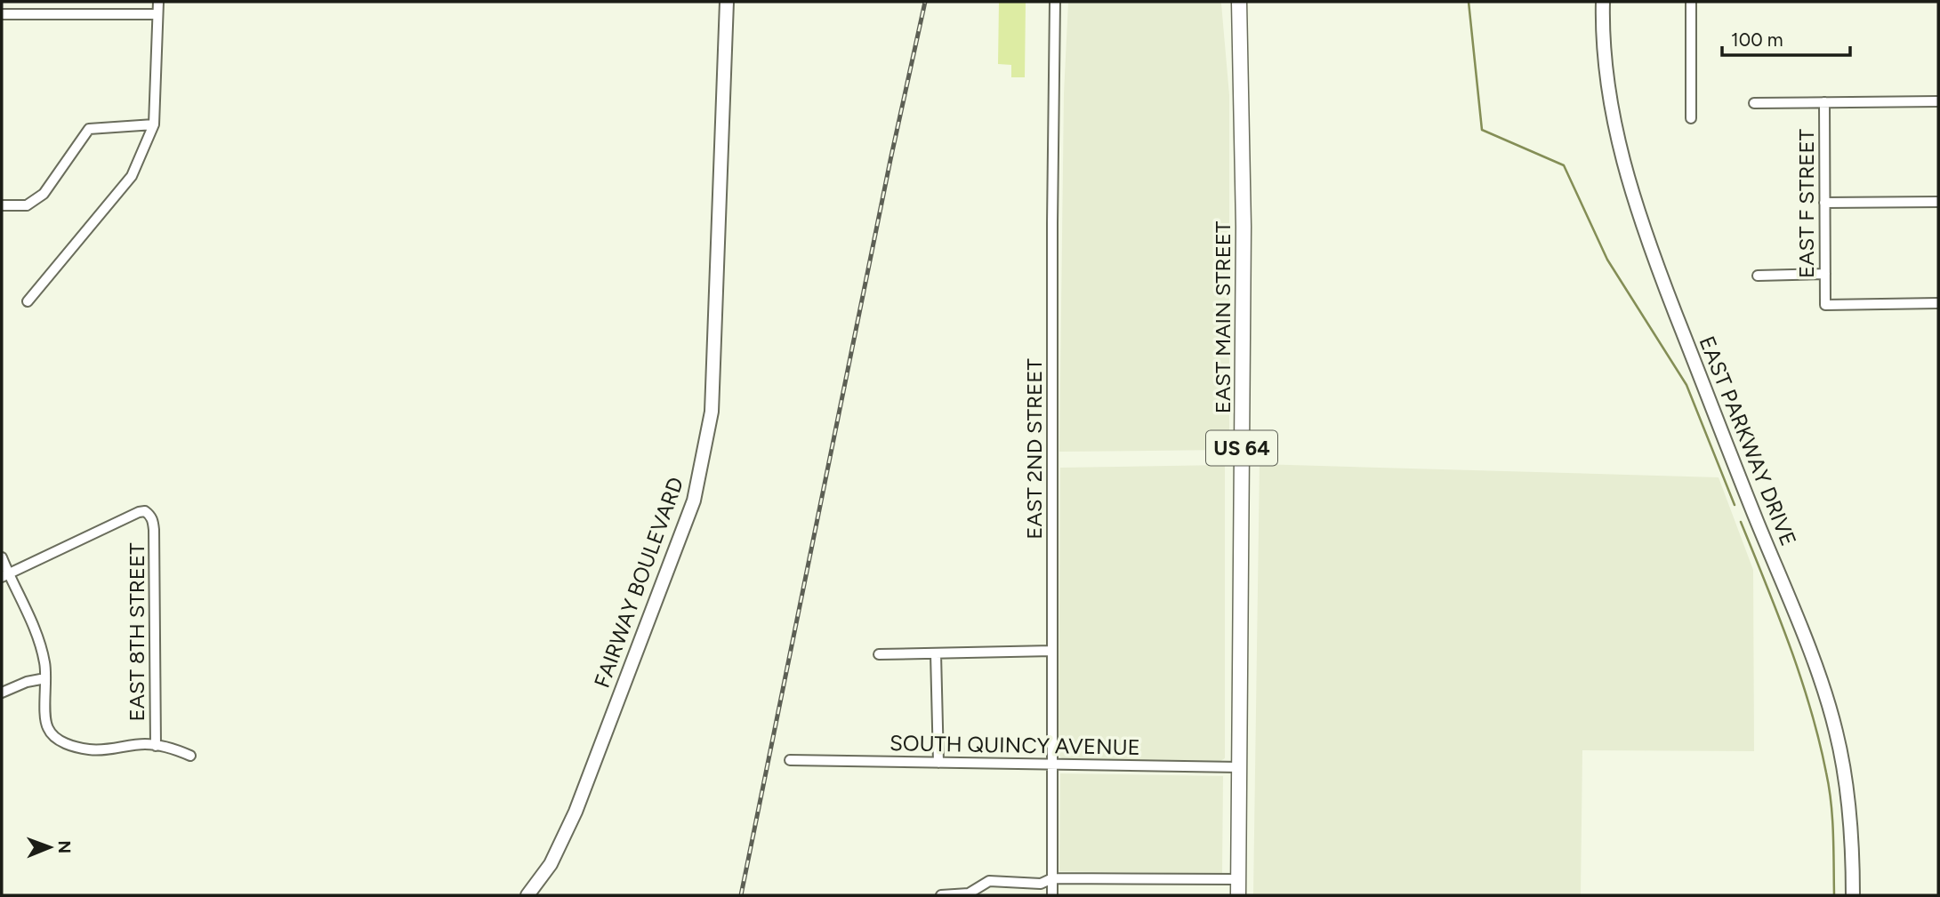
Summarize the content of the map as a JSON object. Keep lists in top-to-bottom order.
{
  "streets": {
    "main road": [
      "EAST MAIN STREET",
      "EAST PARKWAY DRIVE",
      "US 64",
      "FAIRWAY BOULEVARD"
    ],
    "street": [
      "EAST F STREET",
      "EAST 2ND STREET",
      "EAST 8TH STREET",
      "SOUTH QUINCY AVENUE"
    ]
  },
  "crossings": [
    ["EAST MAIN STREET", "SOUTH QUINCY AVENUE"],
    ["EAST 2ND STREET", "SOUTH QUINCY AVENUE"]
  ],
  "scale_bar": "100 m",
  "north": "right"
}
